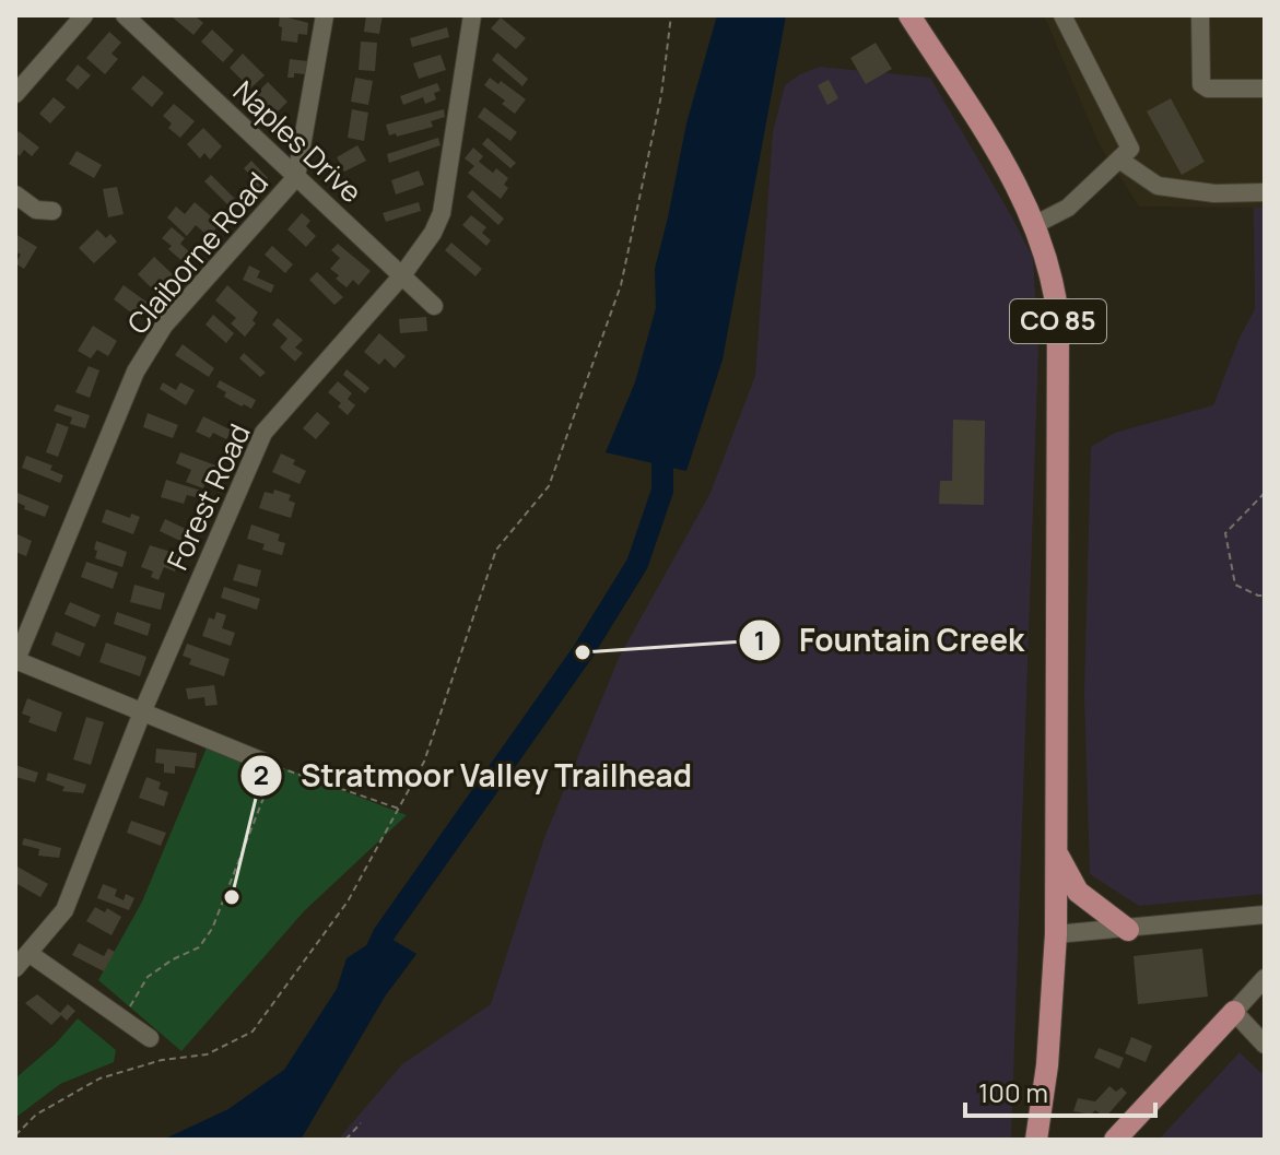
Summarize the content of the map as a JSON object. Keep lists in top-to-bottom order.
{
  "streets": {
    "main road": ["CO 85"],
    "street": ["Naples Drive", "Claiborne Road", "Forest Road"]
  },
  "crossings": [
    ["Naples Drive", "Claiborne Road"],
    ["Naples Drive", "Forest Road"]
  ],
  "places": ["Fountain Creek", "Stratmoor Valley Trailhead"],
  "scale_bar": "100 m"
}
